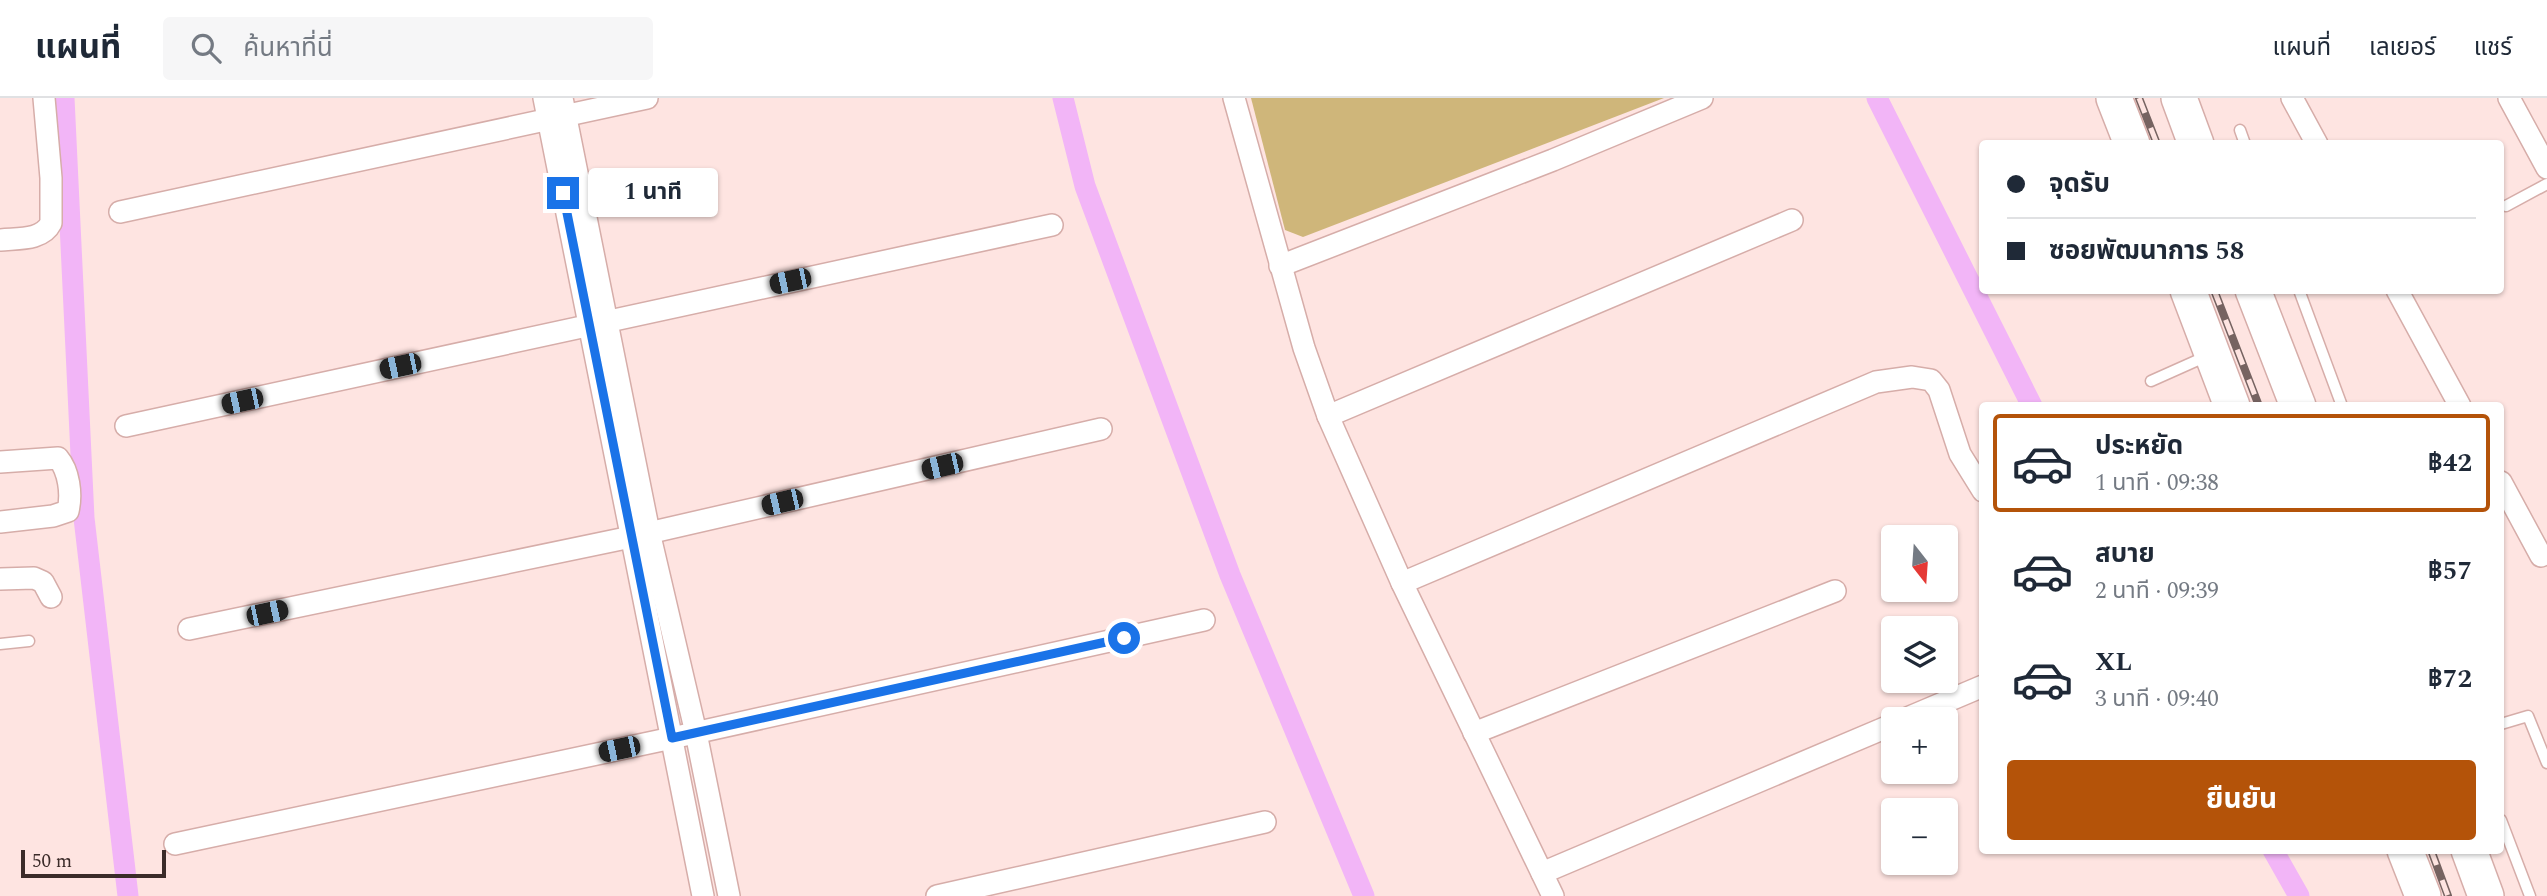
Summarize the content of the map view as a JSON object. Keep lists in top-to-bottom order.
{
  "scale_bar": "50 m",
  "north": "bottom",
  "page": {
    "header": "แผนที่",
    "search": "ค้นหาที่นี่",
    "nav": ["แผนที่", "เลเยอร์", "แชร์"],
    "banner": ["จุดรับ", "ซอยพัฒนาการ 58"],
    "bubble": "1 นาที",
    "list": [
      {
        "name": "ประหยัด",
        "note": "1 นาที · 09:38",
        "value": "฿42"
      },
      {
        "name": "สบาย",
        "note": "2 นาที · 09:39",
        "value": "฿57"
      },
      {
        "name": "XL",
        "note": "3 นาที · 09:40",
        "value": "฿72"
      }
    ],
    "map_buttons": ["+", "−"],
    "buttons": "ยืนยัน",
    "scale": "50 m"
  }
}
